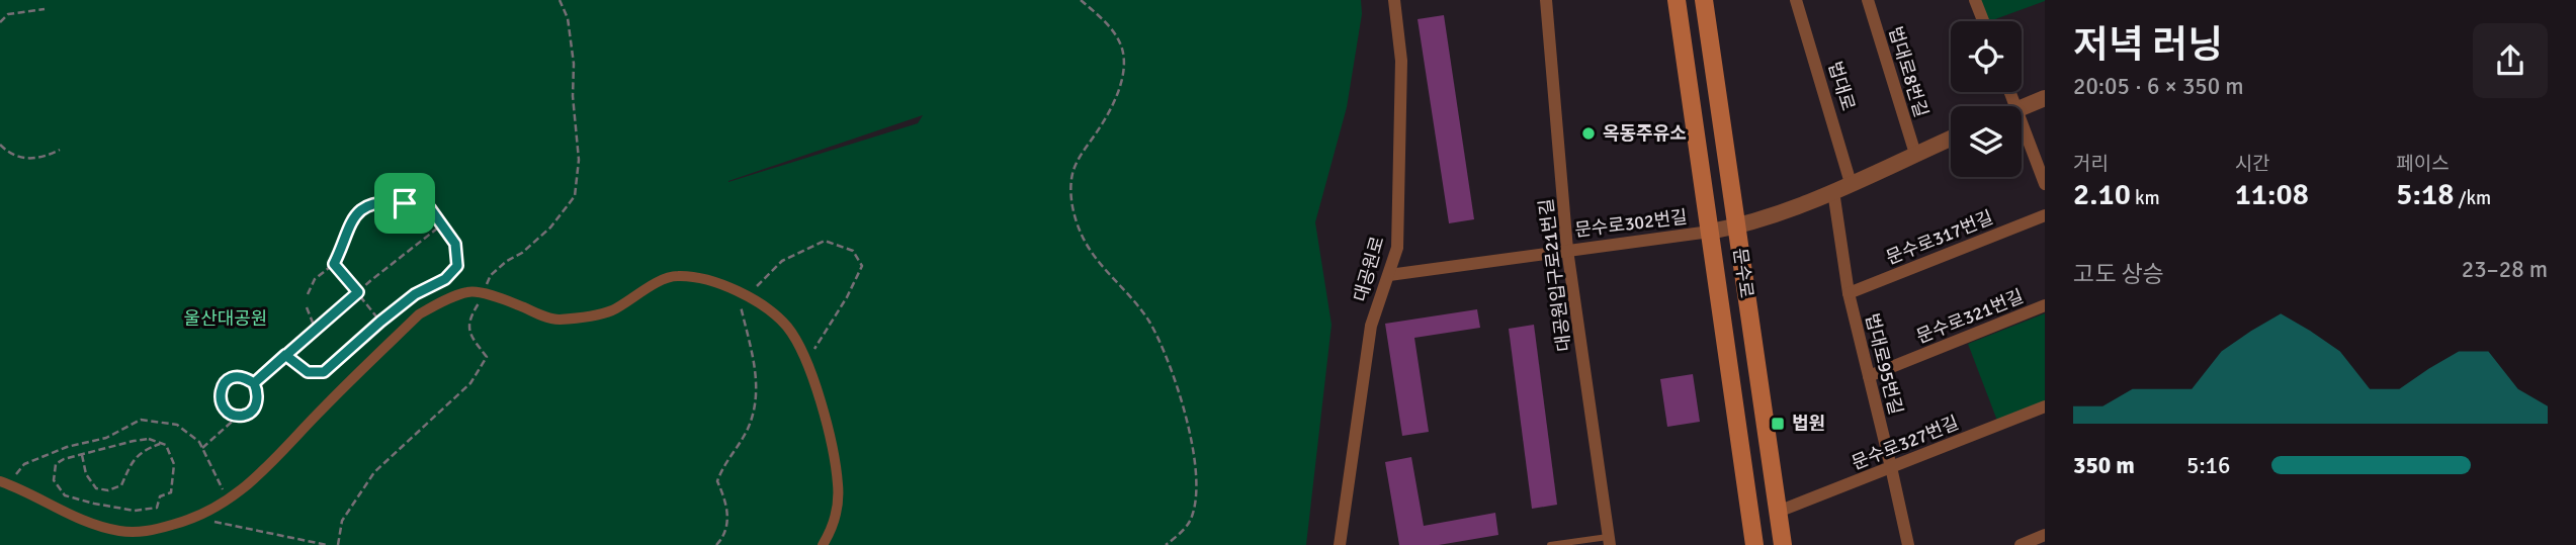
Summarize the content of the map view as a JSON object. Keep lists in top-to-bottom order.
{
  "streets": {
    "main road": ["문수로"],
    "street": [
      "법대로8번길",
      "법대로",
      "문수로302번길",
      "문수로317번길",
      "대공원로",
      "대공원입구로21번길",
      "문수로321번길",
      "법대로95번길",
      "문수로327번길"
    ]
  },
  "crossings": [
    ["문수로302번길", "대공원로"],
    ["문수로302번길", "문수로"],
    ["문수로302번길", "대공원입구로21번길"],
    ["문수로317번길", "법대로95번길"],
    ["문수로", "문수로327번길"],
    ["문수로321번길", "법대로95번길"],
    ["법대로95번길", "문수로327번길"]
  ],
  "parks": ["울산대공원"],
  "places": {
    "other": ["옥동주유소"],
    "transit": ["법원"]
  },
  "page": {
    "heading": ["저녁 러닝", "20:05 · 6 × 350 m"],
    "stats": [
      ["거리", "2.10 km"],
      ["시간", "11:08"],
      ["페이스", "5:18 /km"]
    ],
    "chart": ["고도 상승", "23–28 m"],
    "list": [
      {
        "name": "350 m",
        "note": "5:16"
      }
    ]
  }
}
